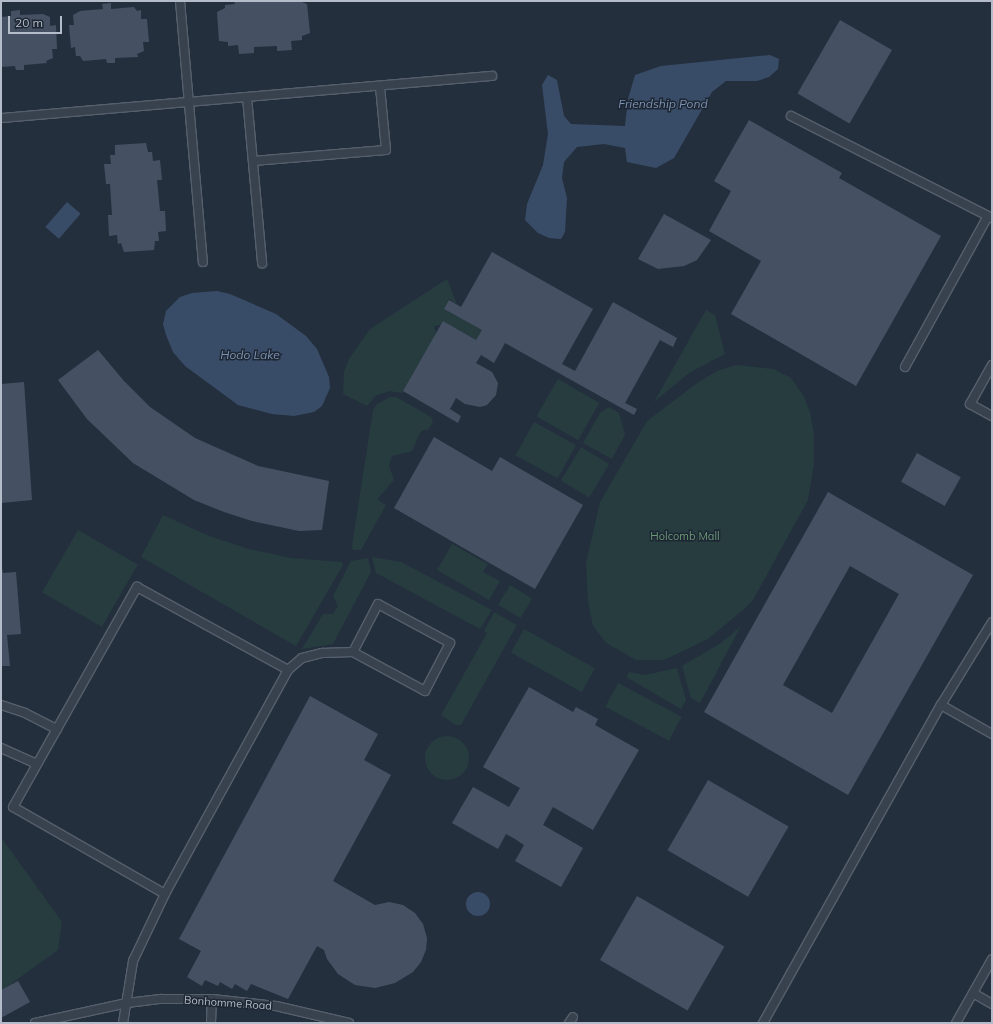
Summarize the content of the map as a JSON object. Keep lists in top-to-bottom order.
{
  "streets": {
    "lane": ["Bonhomme Road"]
  },
  "water": ["Friendship Pond", "Hodo Lake"],
  "parks": ["Holcomb Mall"],
  "scale_bar": "20 m"
}
